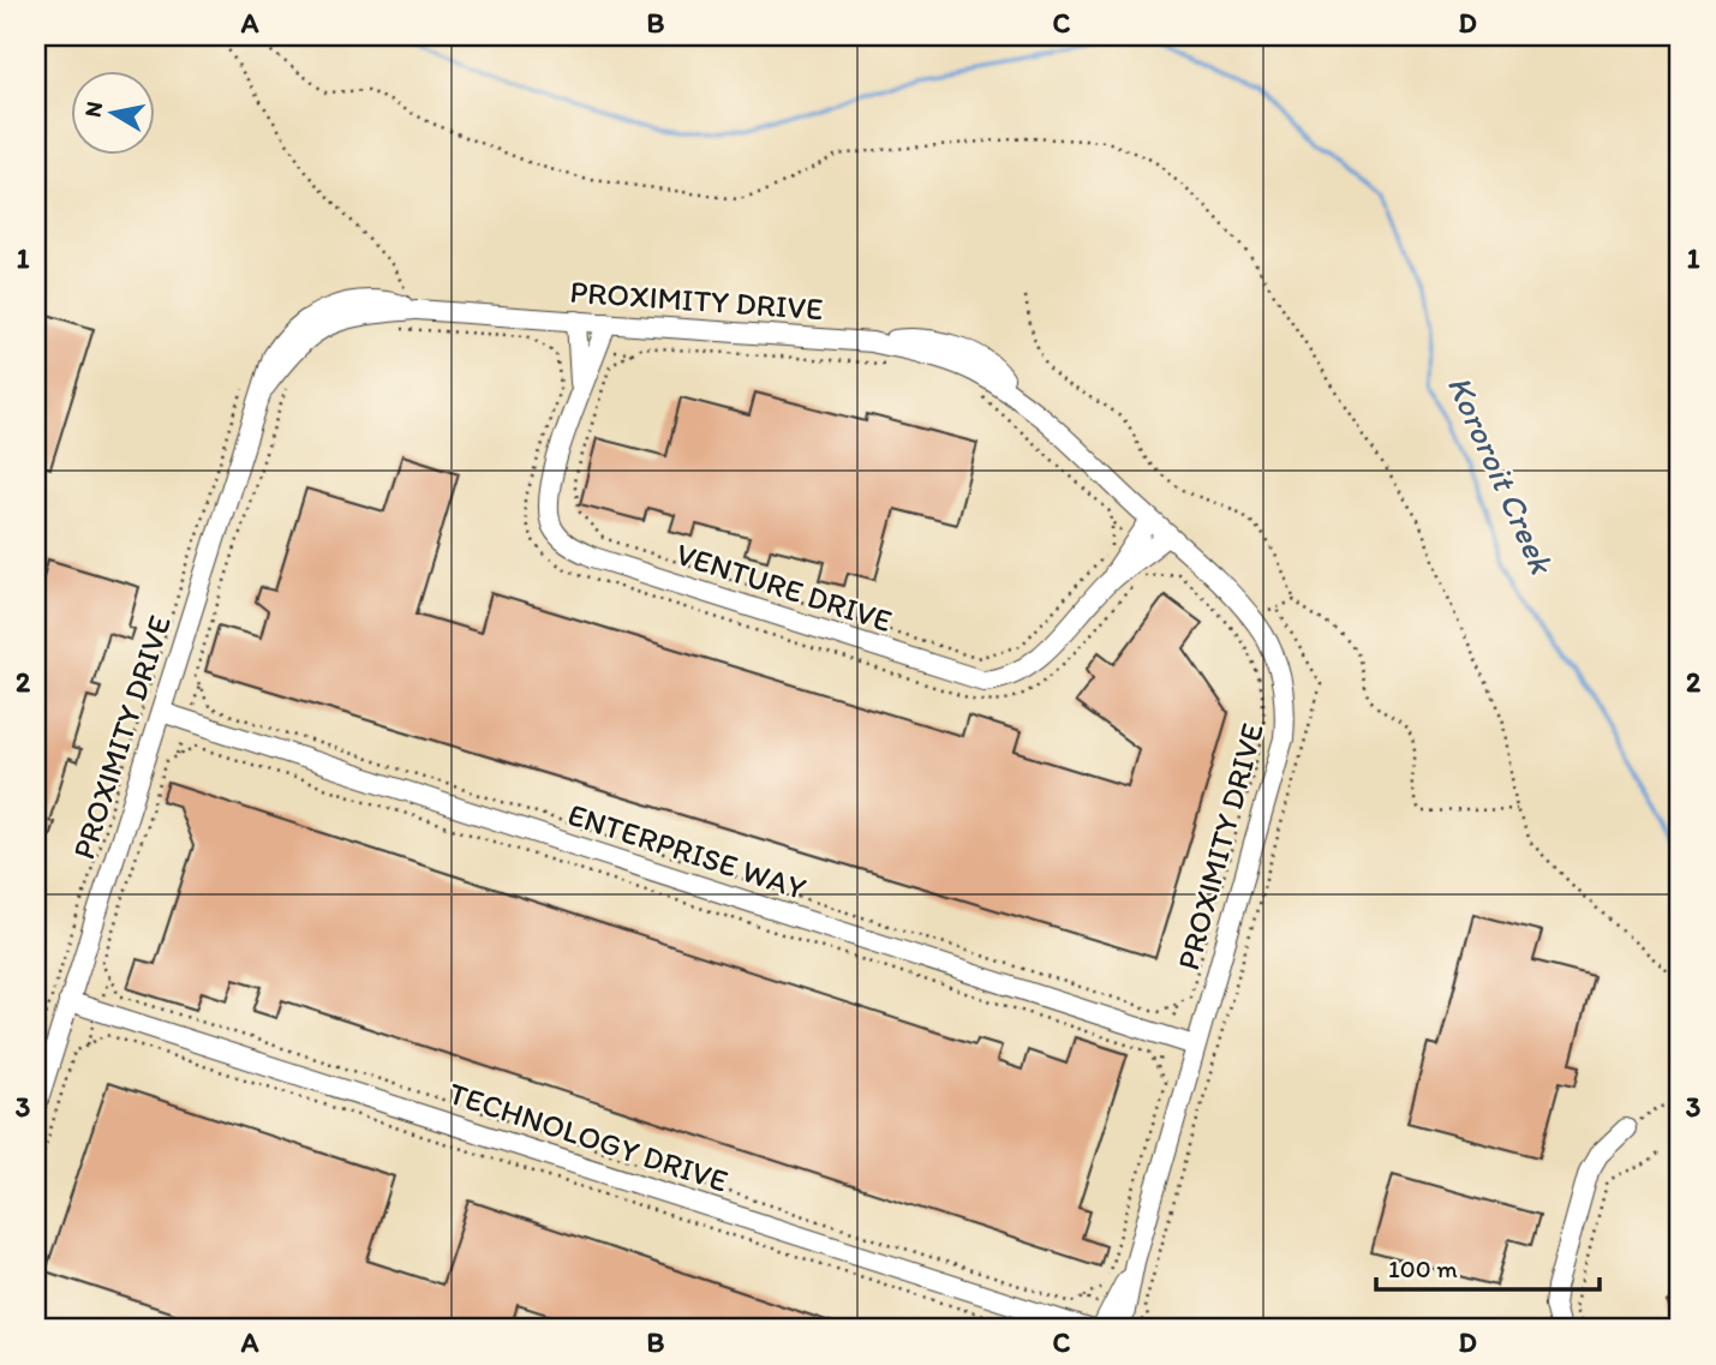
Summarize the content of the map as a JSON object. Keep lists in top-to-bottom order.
{
  "streets": {
    "street": [
      "PROXIMITY DRIVE",
      "VENTURE DRIVE",
      "ENTERPRISE WAY",
      "TECHNOLOGY DRIVE"
    ]
  },
  "crossings": [
    ["PROXIMITY DRIVE", "VENTURE DRIVE"],
    ["PROXIMITY DRIVE", "ENTERPRISE WAY"],
    ["PROXIMITY DRIVE", "TECHNOLOGY DRIVE"]
  ],
  "water": ["Kororoit Creek"],
  "scale_bar": "100 m",
  "north": "left",
  "grid": {
    "columns": [
      "A",
      "B",
      "C",
      "D"
    ],
    "rows": ["1", "2", "3"]
  }
}
